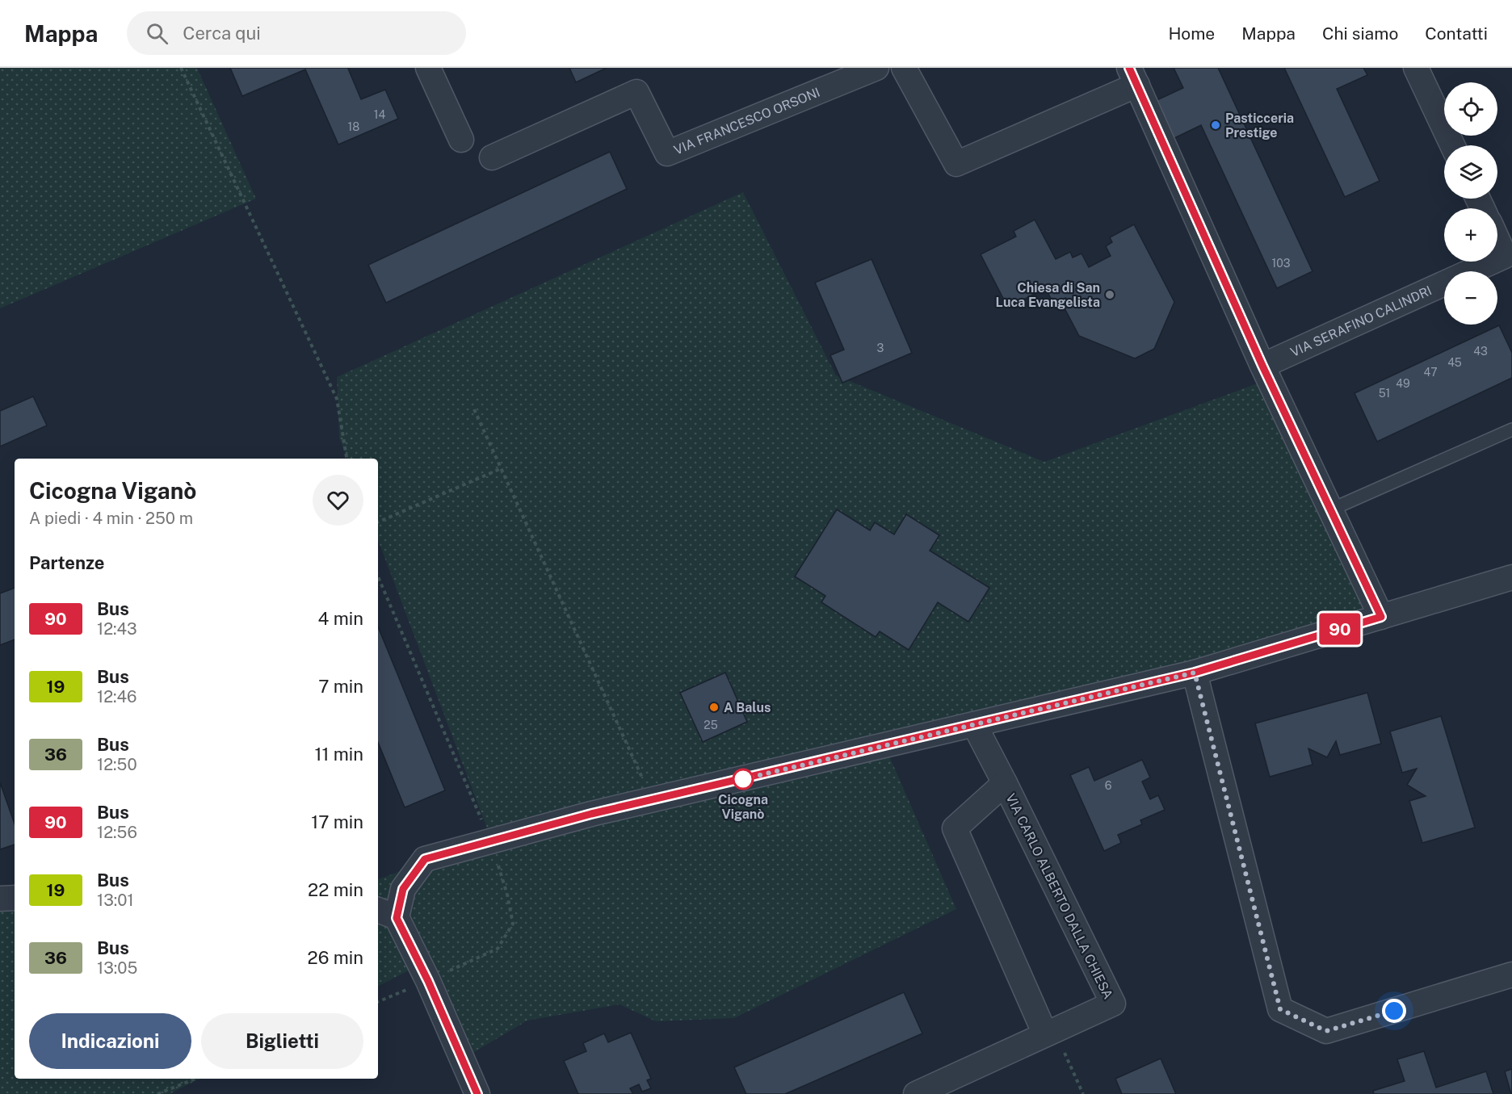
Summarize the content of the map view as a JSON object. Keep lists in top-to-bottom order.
{
  "streets": {
    "street": ["VIA FRANCESCO ORSONI", "VIA SERAFINO CALINDRI", "VIA CARLO ALBERTO DALLA CHIESA"]
  },
  "places": [
    "Pasticceria Prestige",
    "Chiesa di San Luca Evangelista",
    "A Balus",
    "Cicogna Viganò"
  ],
  "lines": ["bus line 90"],
  "house_numbers": [
    "14",
    "18",
    "103",
    "3",
    "43",
    "45",
    "47",
    "49",
    "51",
    "25",
    "6"
  ],
  "page": {
    "header": "Mappa",
    "search": "Cerca qui",
    "nav": [
      "Home",
      "Mappa",
      "Chi siamo",
      "Contatti"
    ],
    "on_map": "90",
    "map_buttons": ["+", "−"],
    "heading": [
      ["Cicogna Viganò", "A piedi · 4 min · 250 m"],
      "Partenze"
    ],
    "list": [
      {
        "mark": "90",
        "name": "Bus",
        "note": "12:43",
        "value": "4 min"
      },
      {
        "mark": "19",
        "name": "Bus",
        "note": "12:46",
        "value": "7 min"
      },
      {
        "mark": "36",
        "name": "Bus",
        "note": "12:50",
        "value": "11 min"
      },
      {
        "mark": "90",
        "name": "Bus",
        "note": "12:56",
        "value": "17 min"
      },
      {
        "mark": "19",
        "name": "Bus",
        "note": "13:01",
        "value": "22 min"
      },
      {
        "mark": "36",
        "name": "Bus",
        "note": "13:05",
        "value": "26 min"
      }
    ],
    "buttons": ["Indicazioni", "Biglietti"]
  }
}
